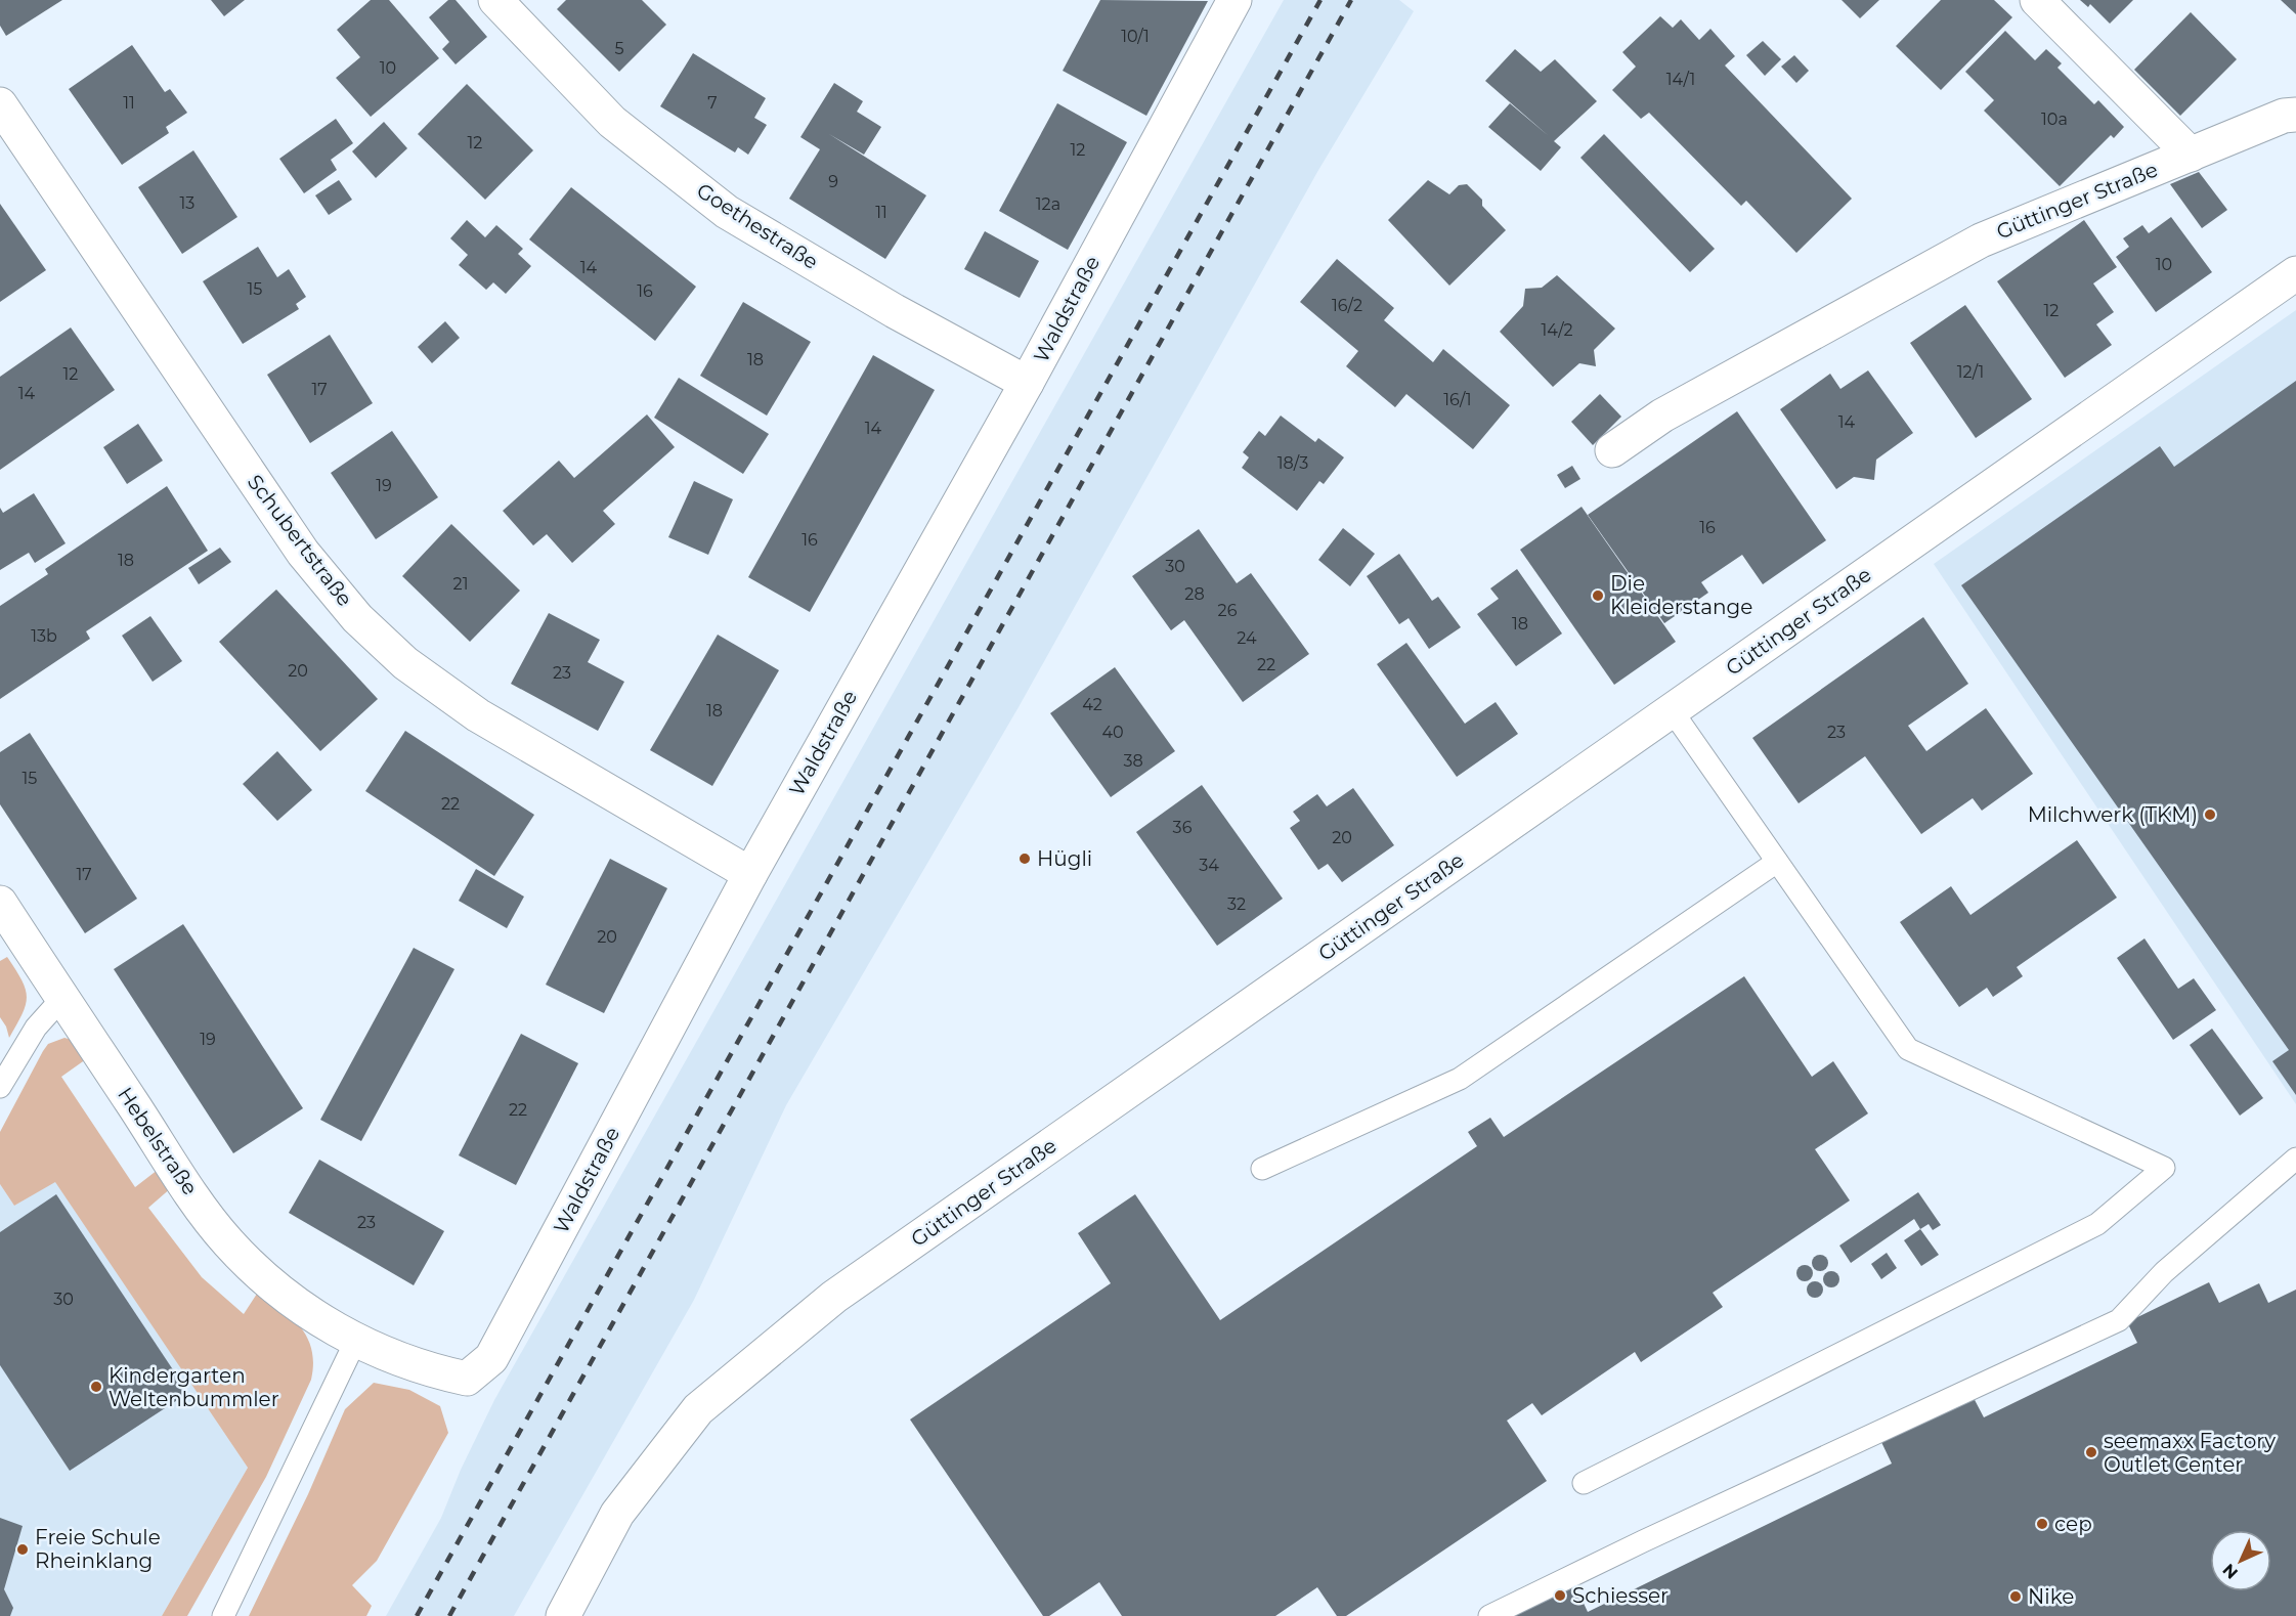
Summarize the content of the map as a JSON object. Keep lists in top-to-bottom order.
{
  "streets": {
    "street": [
      "Güttinger Straße",
      "Goethestraße",
      "Waldstraße",
      "Schubertstraße",
      "Hebelstraße"
    ]
  },
  "crossings": [
    ["Goethestraße", "Waldstraße"],
    ["Waldstraße", "Schubertstraße"],
    ["Waldstraße", "Hebelstraße"]
  ],
  "places": [
    "Die Kleiderstange",
    "Milchwerk (TKM)",
    "Hügli",
    "Kindergarten Weltenbummler",
    "seemaxx Factory Outlet Center",
    "cep",
    "Freie Schule Rheinklang",
    "Schiesser",
    "Nike"
  ],
  "house_numbers": [
    "10/1",
    "5",
    "10",
    "14/1",
    "11",
    "7",
    "10a",
    "12",
    "12",
    "9",
    "13",
    "12a",
    "11",
    "10",
    "14",
    "15",
    "16",
    "16/2",
    "12",
    "14/2",
    "18",
    "12/1",
    "12",
    "17",
    "14",
    "16/1",
    "14",
    "14",
    "18/3",
    "19",
    "16",
    "16",
    "18",
    "30",
    "21",
    "28",
    "26",
    "18",
    "13b",
    "24",
    "22",
    "20",
    "23",
    "42",
    "18",
    "40",
    "23",
    "38",
    "15",
    "22",
    "36",
    "20",
    "34",
    "17",
    "32",
    "20",
    "19",
    "22",
    "23",
    "30"
  ],
  "north": "bottom left"
}
